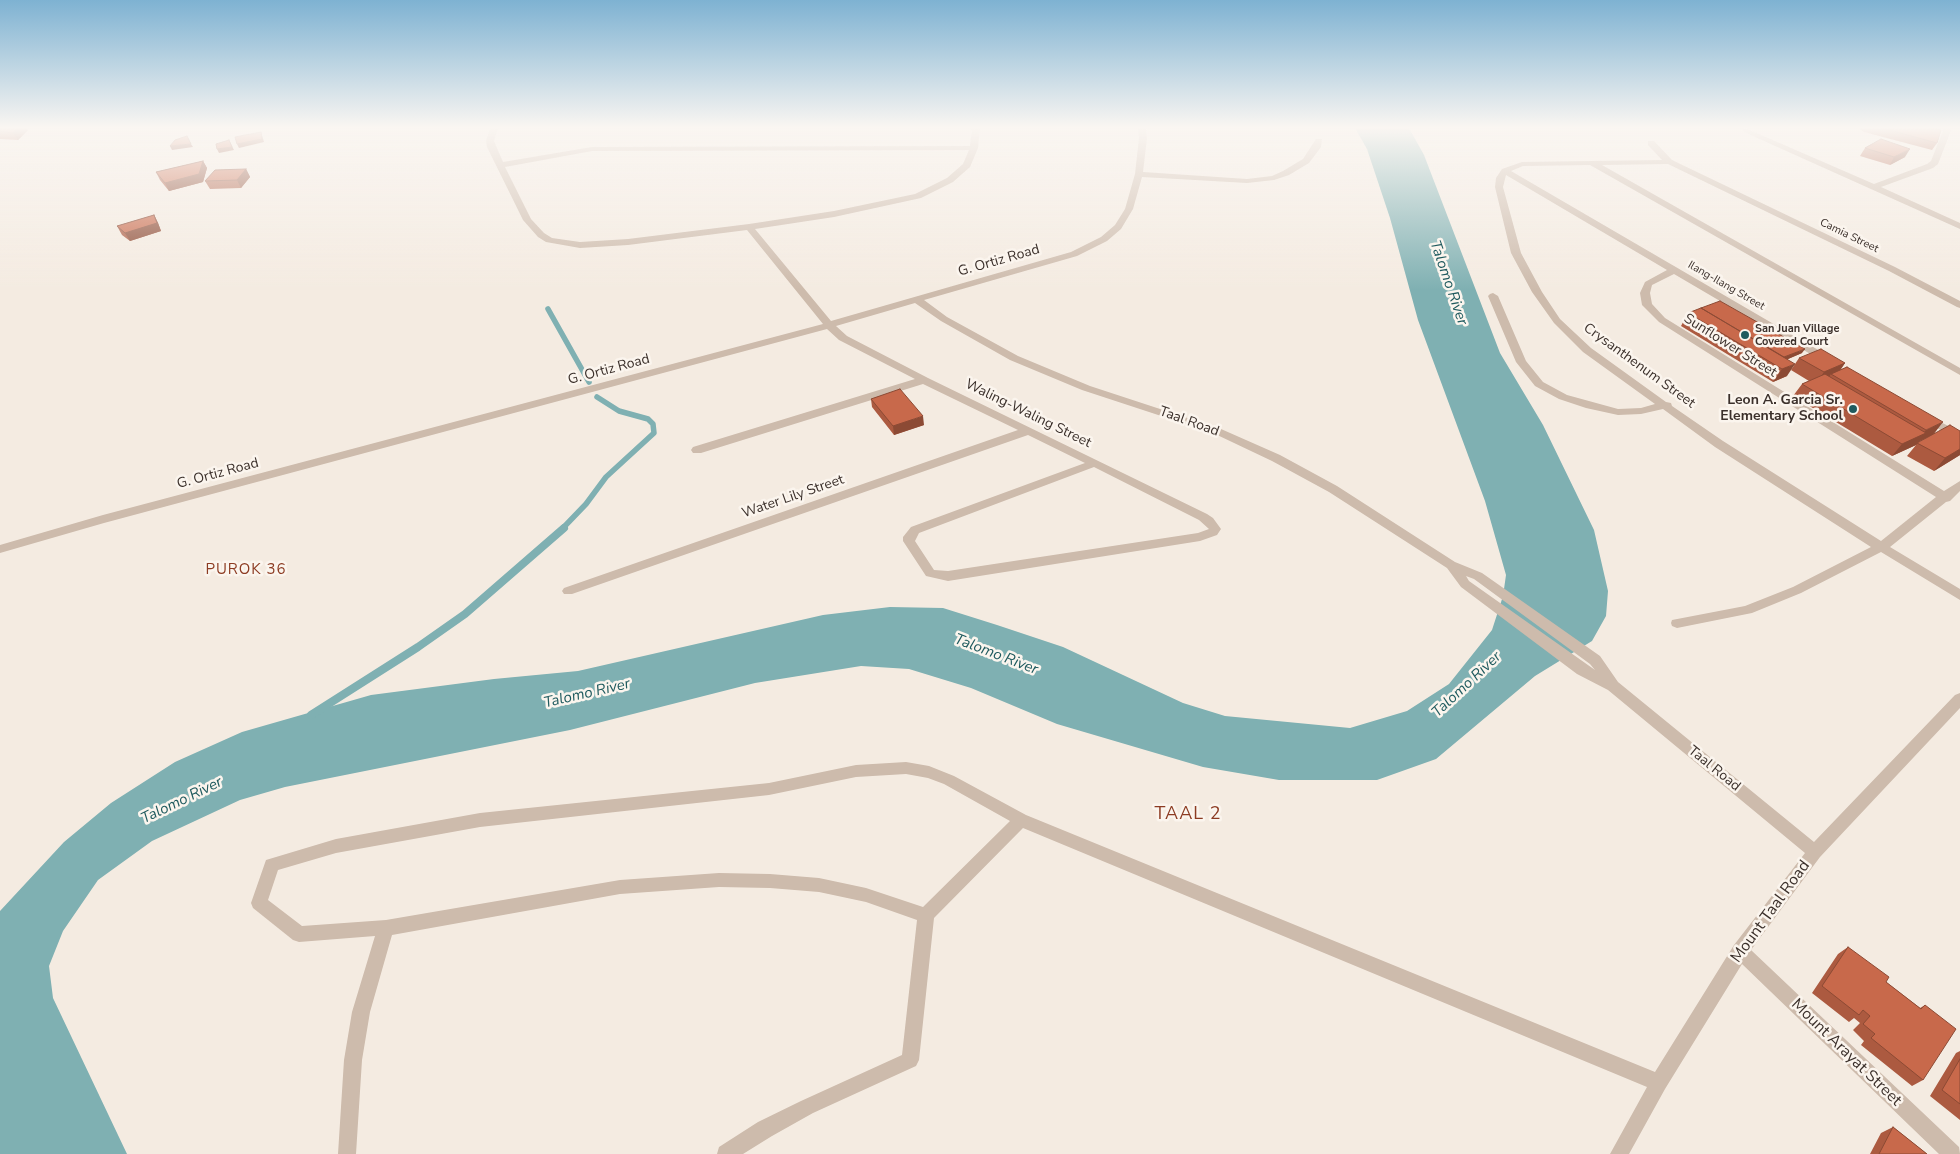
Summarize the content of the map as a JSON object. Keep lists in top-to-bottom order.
{
  "streets": {
    "street": [
      "Camia Street",
      "G. Ortiz Road",
      "Ilang-Ilang Street",
      "Sunflower Street",
      "Crysanthenum Street",
      "Waling-Waling Street",
      "Taal Road",
      "Water Lily Street",
      "Mount Taal Road",
      "Mount Arayat Street"
    ]
  },
  "crossings": [
    ["G. Ortiz Road", "Waling-Waling Street"],
    ["G. Ortiz Road", "Taal Road"],
    ["Ilang-Ilang Street", "Sunflower Street"],
    ["Waling-Waling Street", "Water Lily Street"],
    ["Taal Road", "Mount Taal Road"],
    ["Mount Taal Road", "Mount Arayat Street"]
  ],
  "districts": ["PUROK 36", "TAAL 2"],
  "water": ["Talomo River"],
  "places": ["San Juan Village Covered Court", "Leon A. Garcia Sr. Elementary School"]
}
